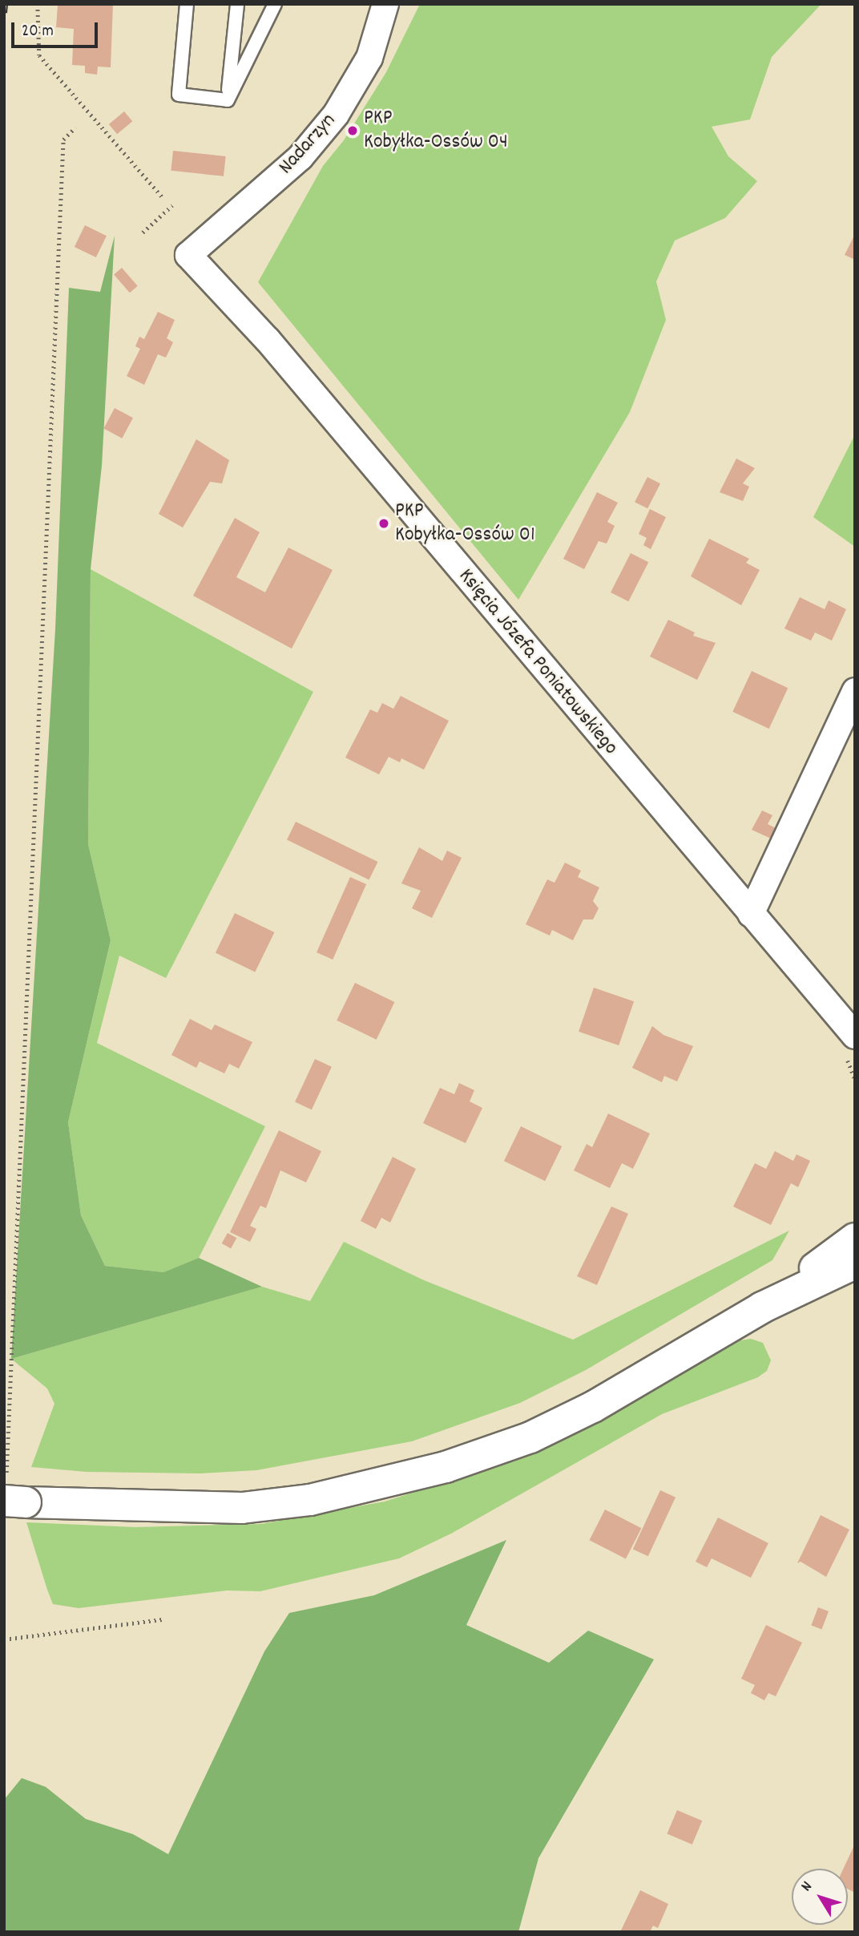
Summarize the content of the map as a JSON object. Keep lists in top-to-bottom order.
{
  "streets": {
    "street": ["Nadarzyn", "Księcia Józefa Poniatowskiego"]
  },
  "crossings": [
    ["Nadarzyn", "Księcia Józefa Poniatowskiego"]
  ],
  "places": ["PKP Kobyłka-Ossów 04", "PKP Kobyłka-Ossów 01"],
  "scale_bar": "20 m",
  "north": "top left"
}
